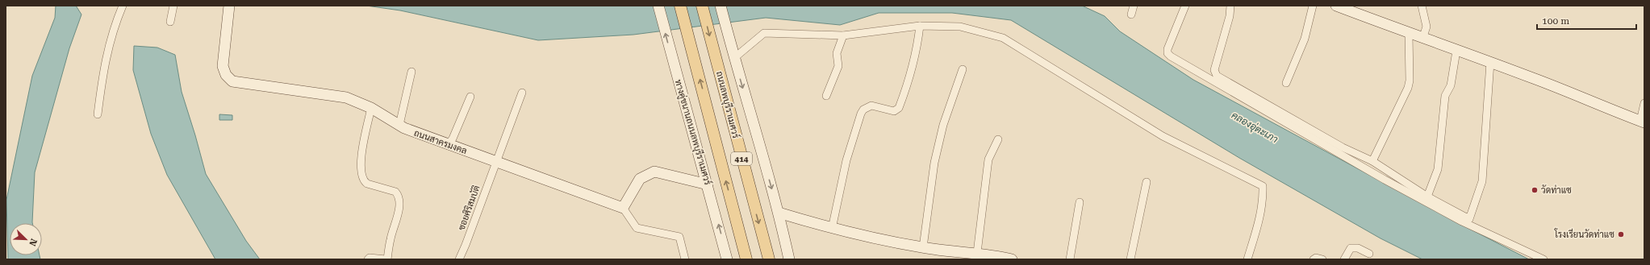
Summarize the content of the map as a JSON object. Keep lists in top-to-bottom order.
{
  "streets": {
    "main road": ["ถนนลพบุรีราเมศวร์", "414"],
    "street": ["ทางคู่ขนานถนนลพบุรีราเมศวร์", "ถนนสาครมงคล", "ซอยศิริสมบัติ"]
  },
  "crossings": [
    ["ถนนสาครมงคล", "ซอยศิริสมบัติ"]
  ],
  "water": ["คลองอุ่ตะเภา"],
  "places": ["วัดท่าแซ", "โรงเรียนวัดท่าแซ"],
  "scale_bar": "100 m",
  "north": "bottom right"
}
